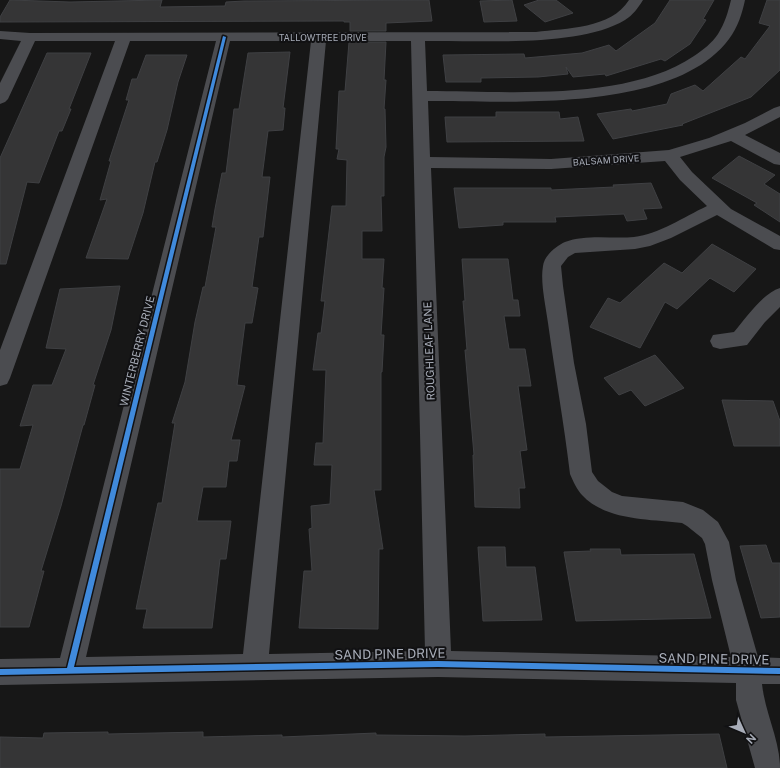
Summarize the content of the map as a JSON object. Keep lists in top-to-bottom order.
{
  "streets": {
    "street": [
      "TALLOWTREE DRIVE",
      "BALSAM DRIVE",
      "WINTERBERRY DRIVE",
      "ROUGHLEAF LANE",
      "SAND PINE DRIVE"
    ]
  },
  "crossings": [
    ["TALLOWTREE DRIVE", "WINTERBERRY DRIVE"],
    ["TALLOWTREE DRIVE", "ROUGHLEAF LANE"],
    ["BALSAM DRIVE", "ROUGHLEAF LANE"],
    ["WINTERBERRY DRIVE", "SAND PINE DRIVE"],
    ["ROUGHLEAF LANE", "SAND PINE DRIVE"]
  ],
  "north": "bottom right"
}
